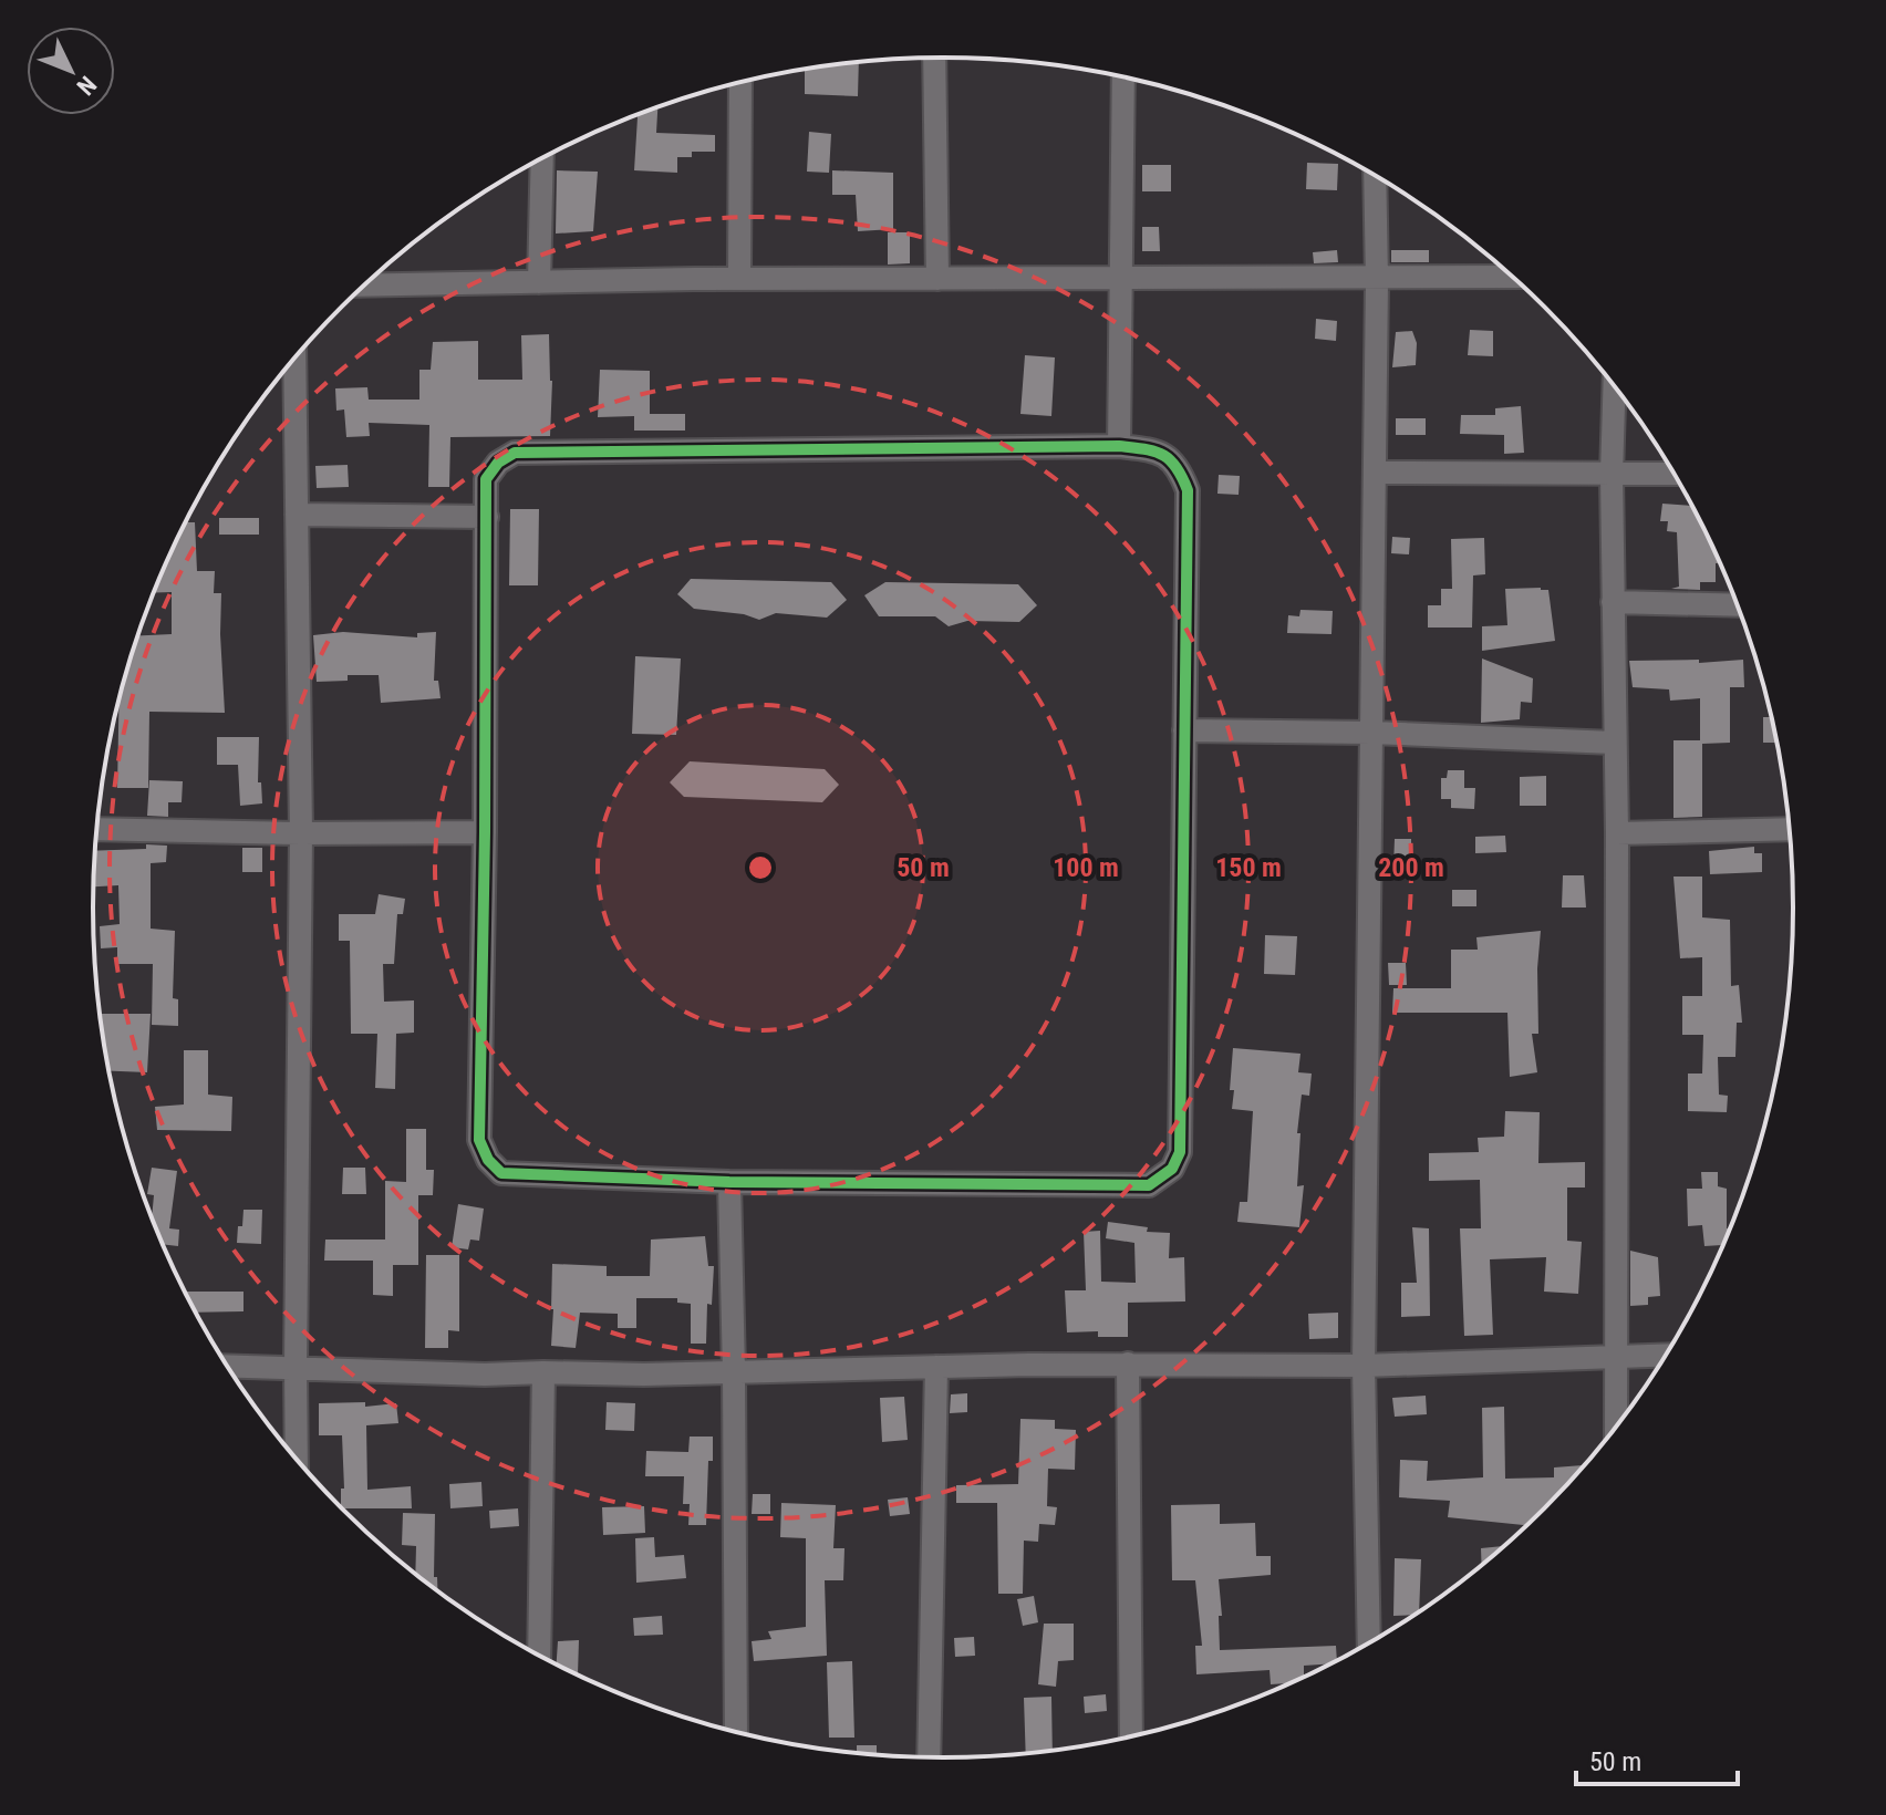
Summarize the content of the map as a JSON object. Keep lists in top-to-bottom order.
{
  "scale_bar": "50 m",
  "north": "bottom right",
  "rings": [
    "50 m",
    "100 m",
    "150 m",
    "200 m"
  ]
}
